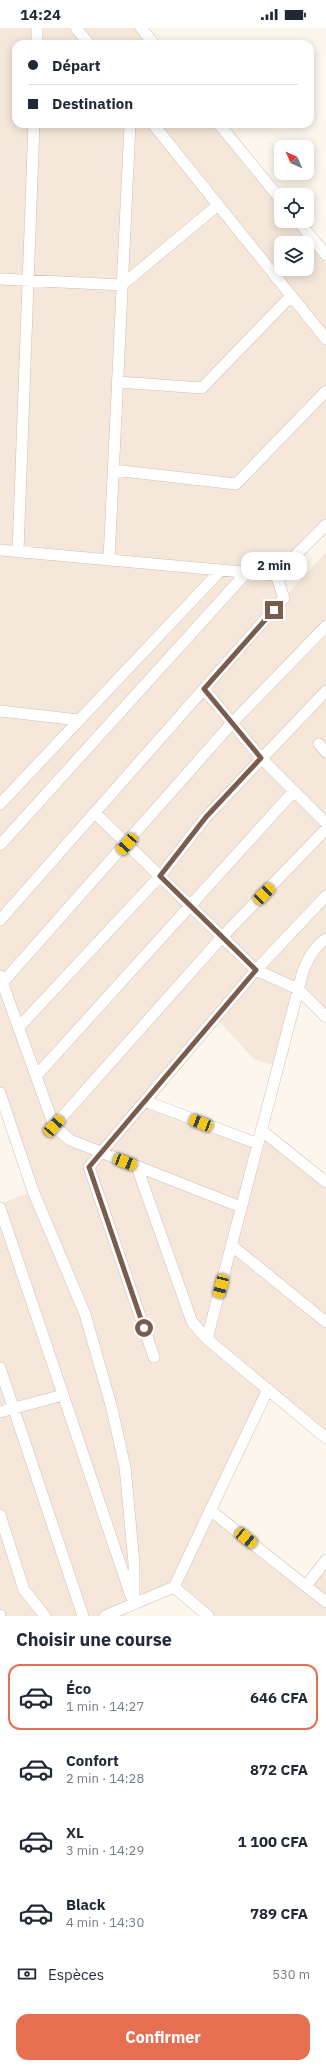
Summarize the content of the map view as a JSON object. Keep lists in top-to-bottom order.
{
  "north": "top left",
  "page": {
    "status": "14:24",
    "banner": ["Départ", "Destination"],
    "bubble": "2 min",
    "heading": "Choisir une course",
    "list": [
      {
        "name": "Éco",
        "note": "1 min · 14:27",
        "value": "646 CFA"
      },
      {
        "name": "Confort",
        "note": "2 min · 14:28",
        "value": "872 CFA"
      },
      {
        "name": "XL",
        "note": "3 min · 14:29",
        "value": "1 100 CFA"
      },
      {
        "name": "Black",
        "note": "4 min · 14:30",
        "value": "789 CFA"
      }
    ],
    "pay": ["Espèces", "530 m"],
    "buttons": "Confirmer"
  }
}
